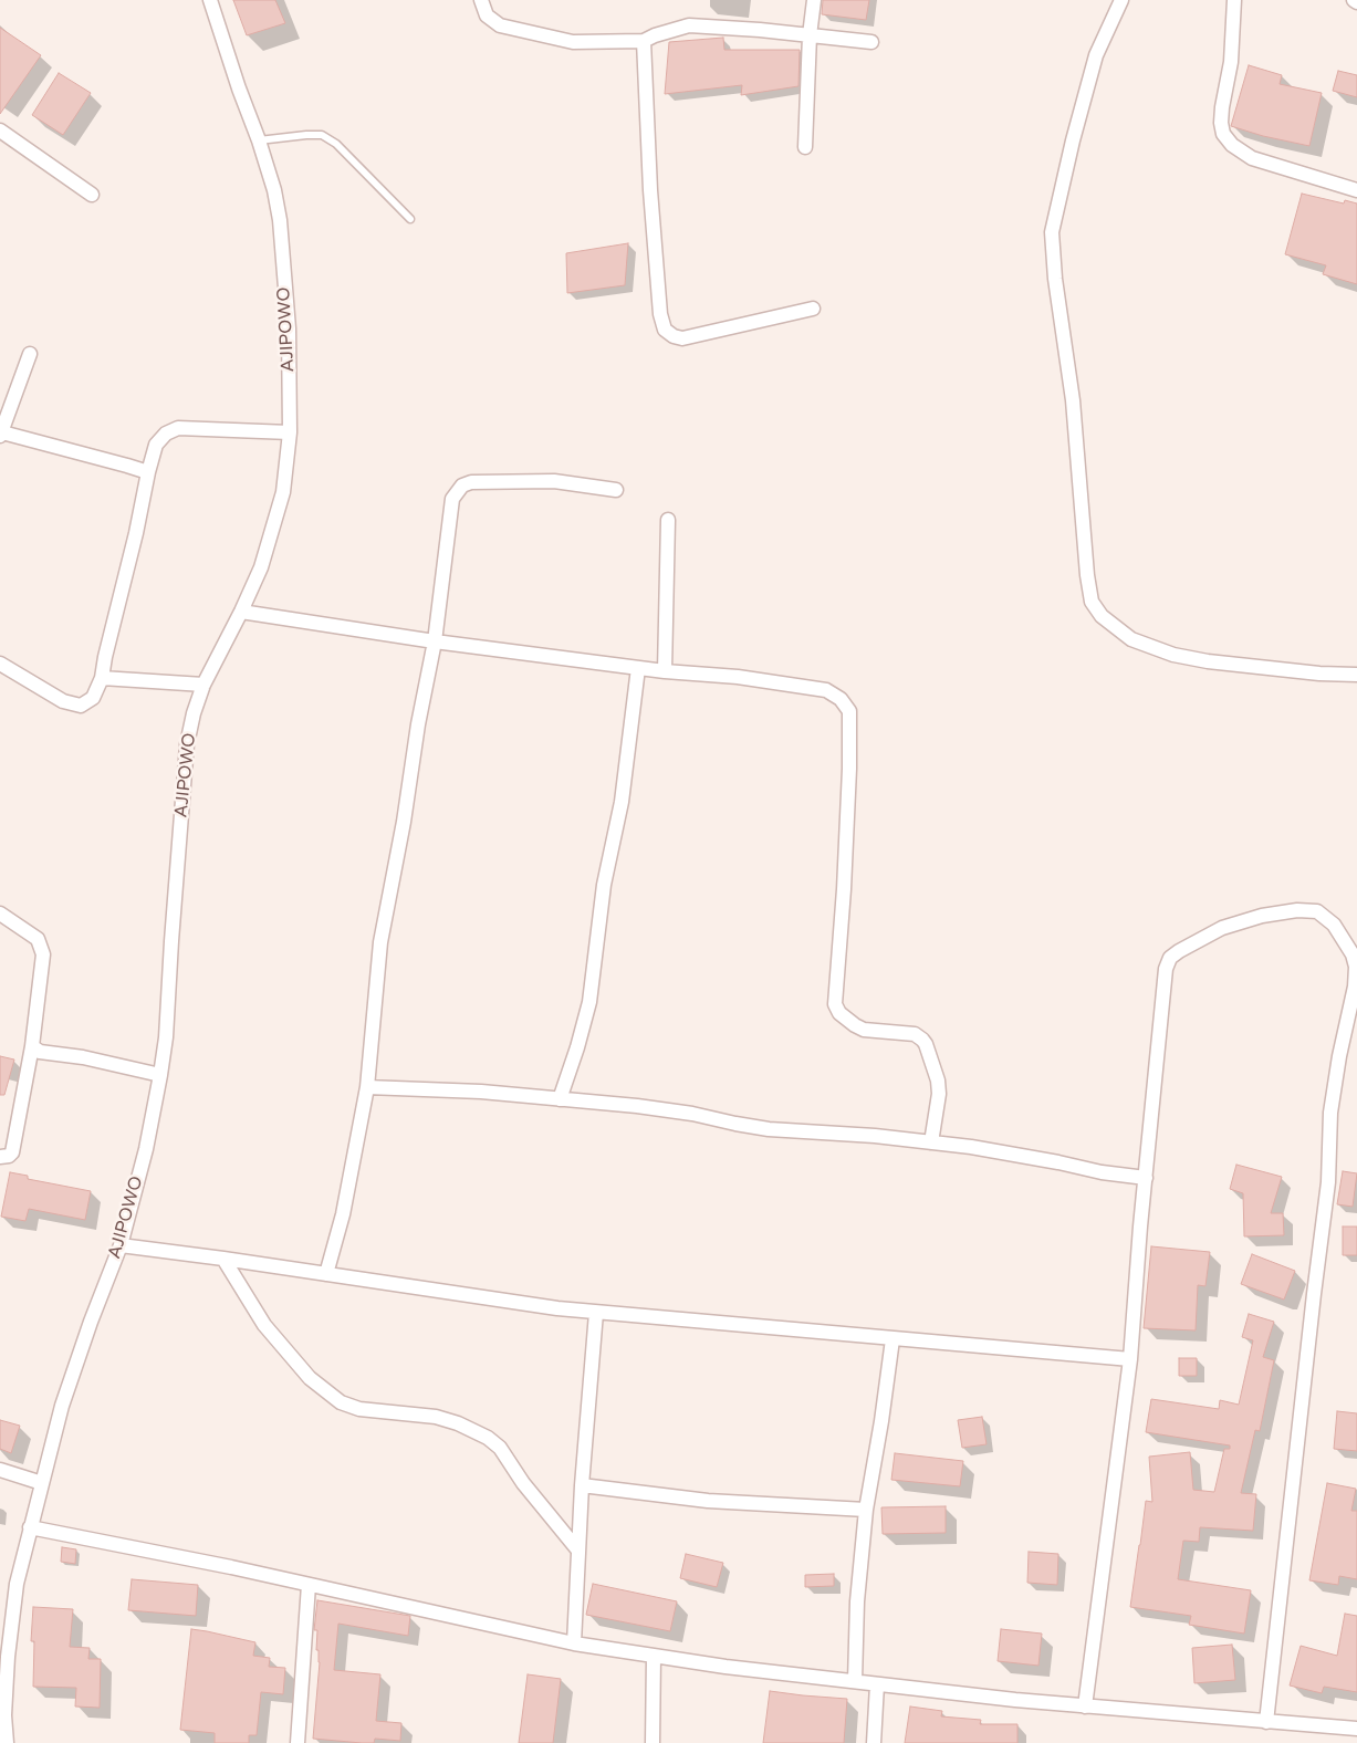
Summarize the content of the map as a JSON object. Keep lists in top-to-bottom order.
{
  "streets": {
    "street": ["AJIPOWO"]
  }
}
